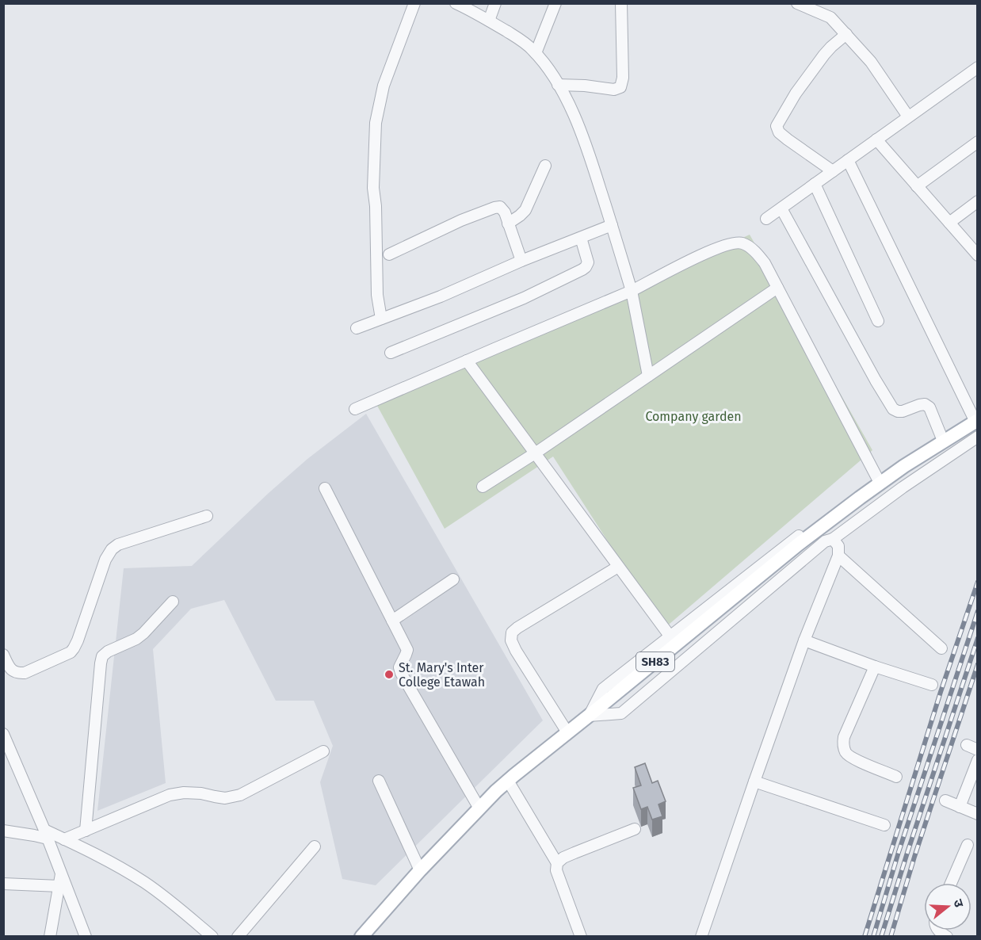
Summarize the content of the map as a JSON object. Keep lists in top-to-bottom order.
{
  "streets": {
    "main road": ["SH83"]
  },
  "parks": ["Company garden"],
  "places": ["St. Mary's Inter College Etawah"],
  "north": "right"
}
